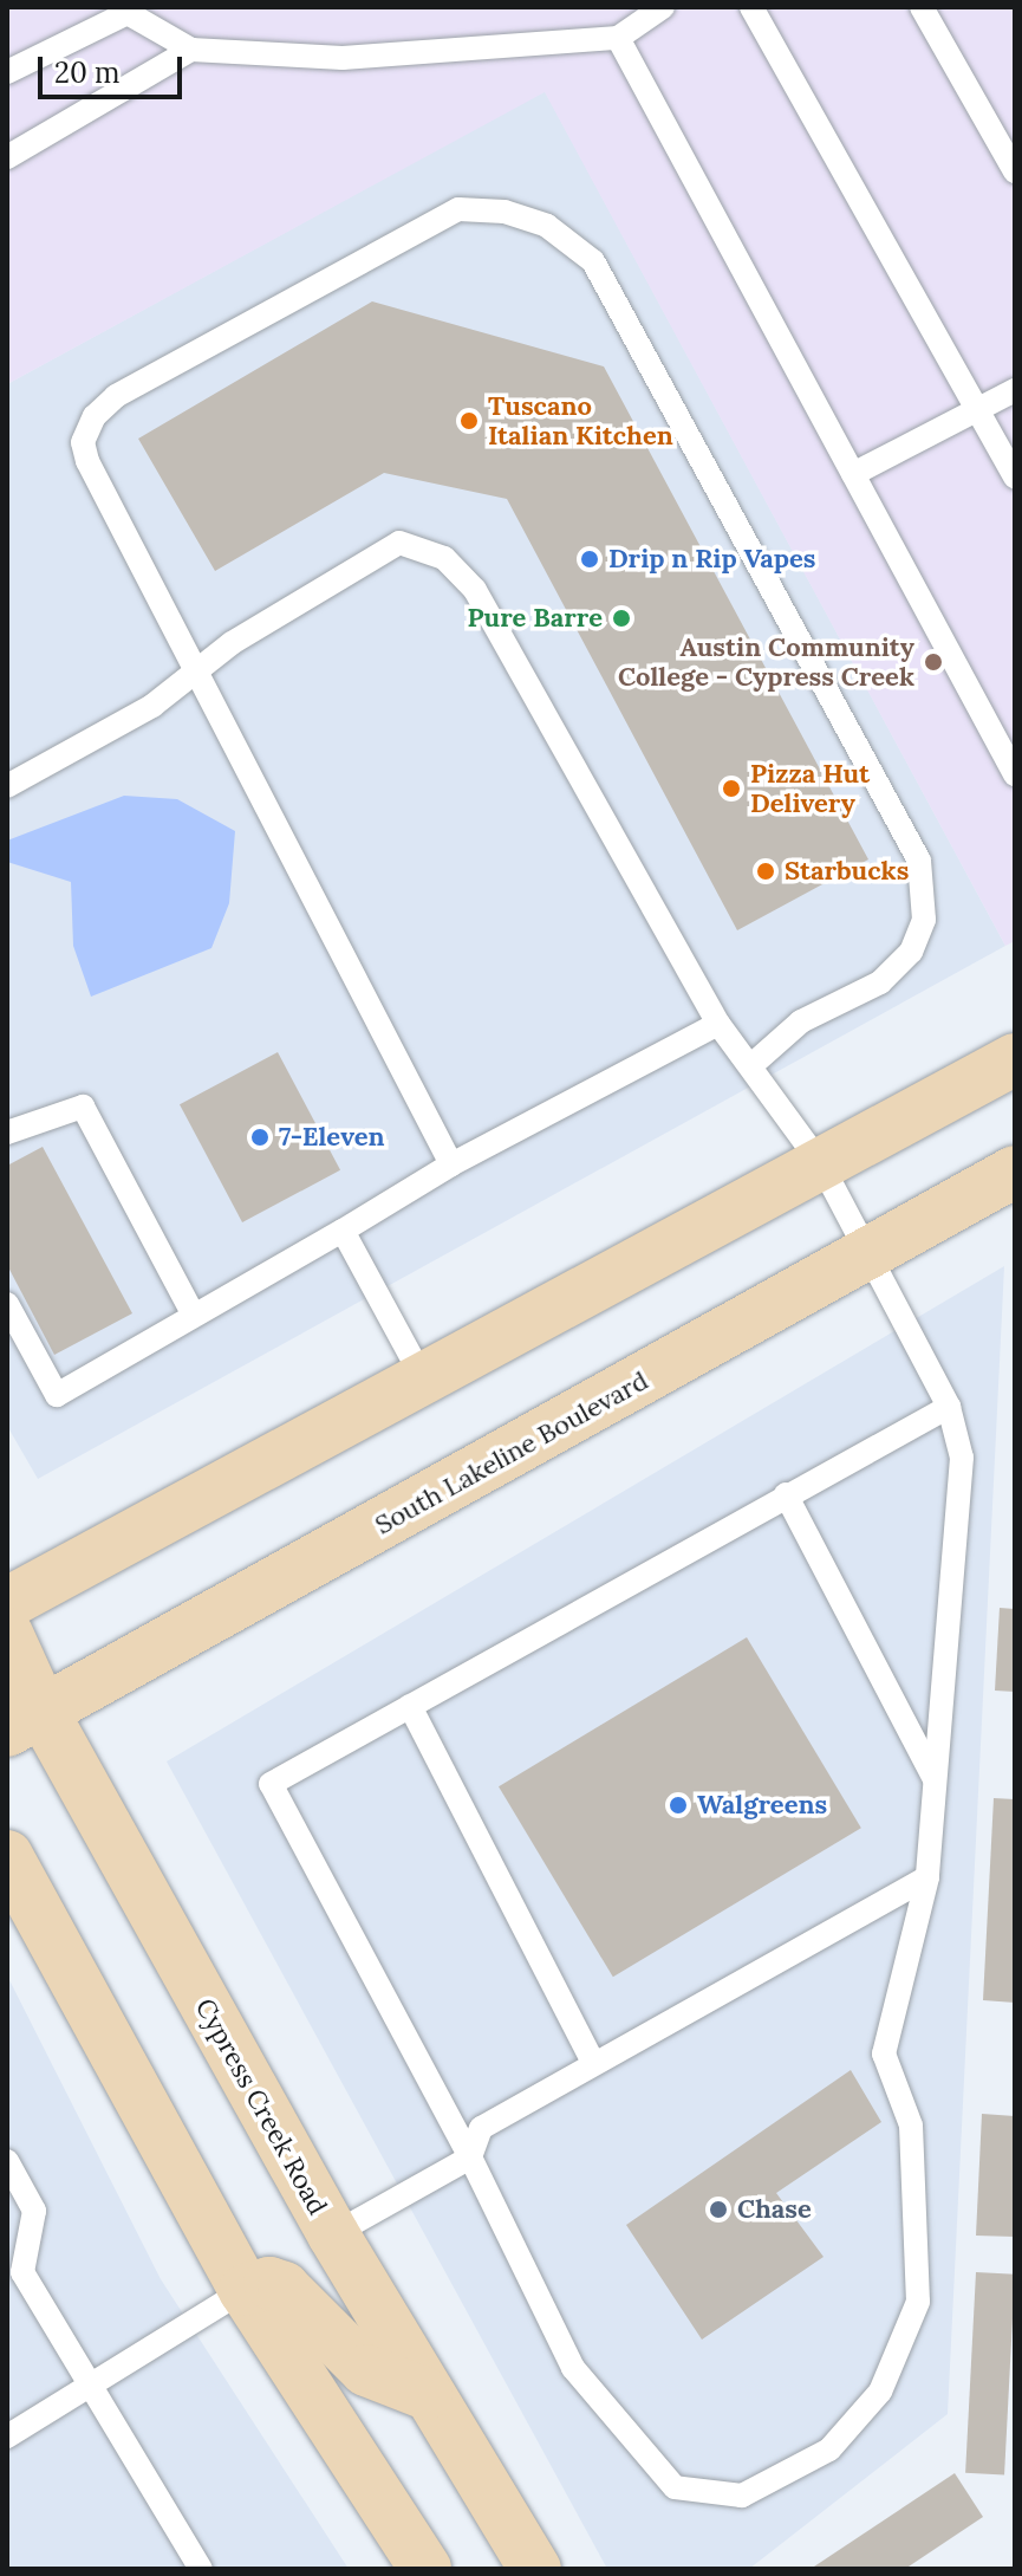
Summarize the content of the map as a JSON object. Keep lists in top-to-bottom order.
{
  "streets": {
    "main road": ["South Lakeline Boulevard", "Cypress Creek Road"]
  },
  "crossings": [
    ["South Lakeline Boulevard", "Cypress Creek Road"]
  ],
  "places": [
    "Tuscano Italian Kitchen",
    "Drip n Rip Vapes",
    "Pure Barre",
    "Austin Community College - Cypress Creek",
    "Pizza Hut Delivery",
    "Starbucks",
    "7-Eleven",
    "Walgreens",
    "Chase"
  ],
  "scale_bar": "20 m"
}
